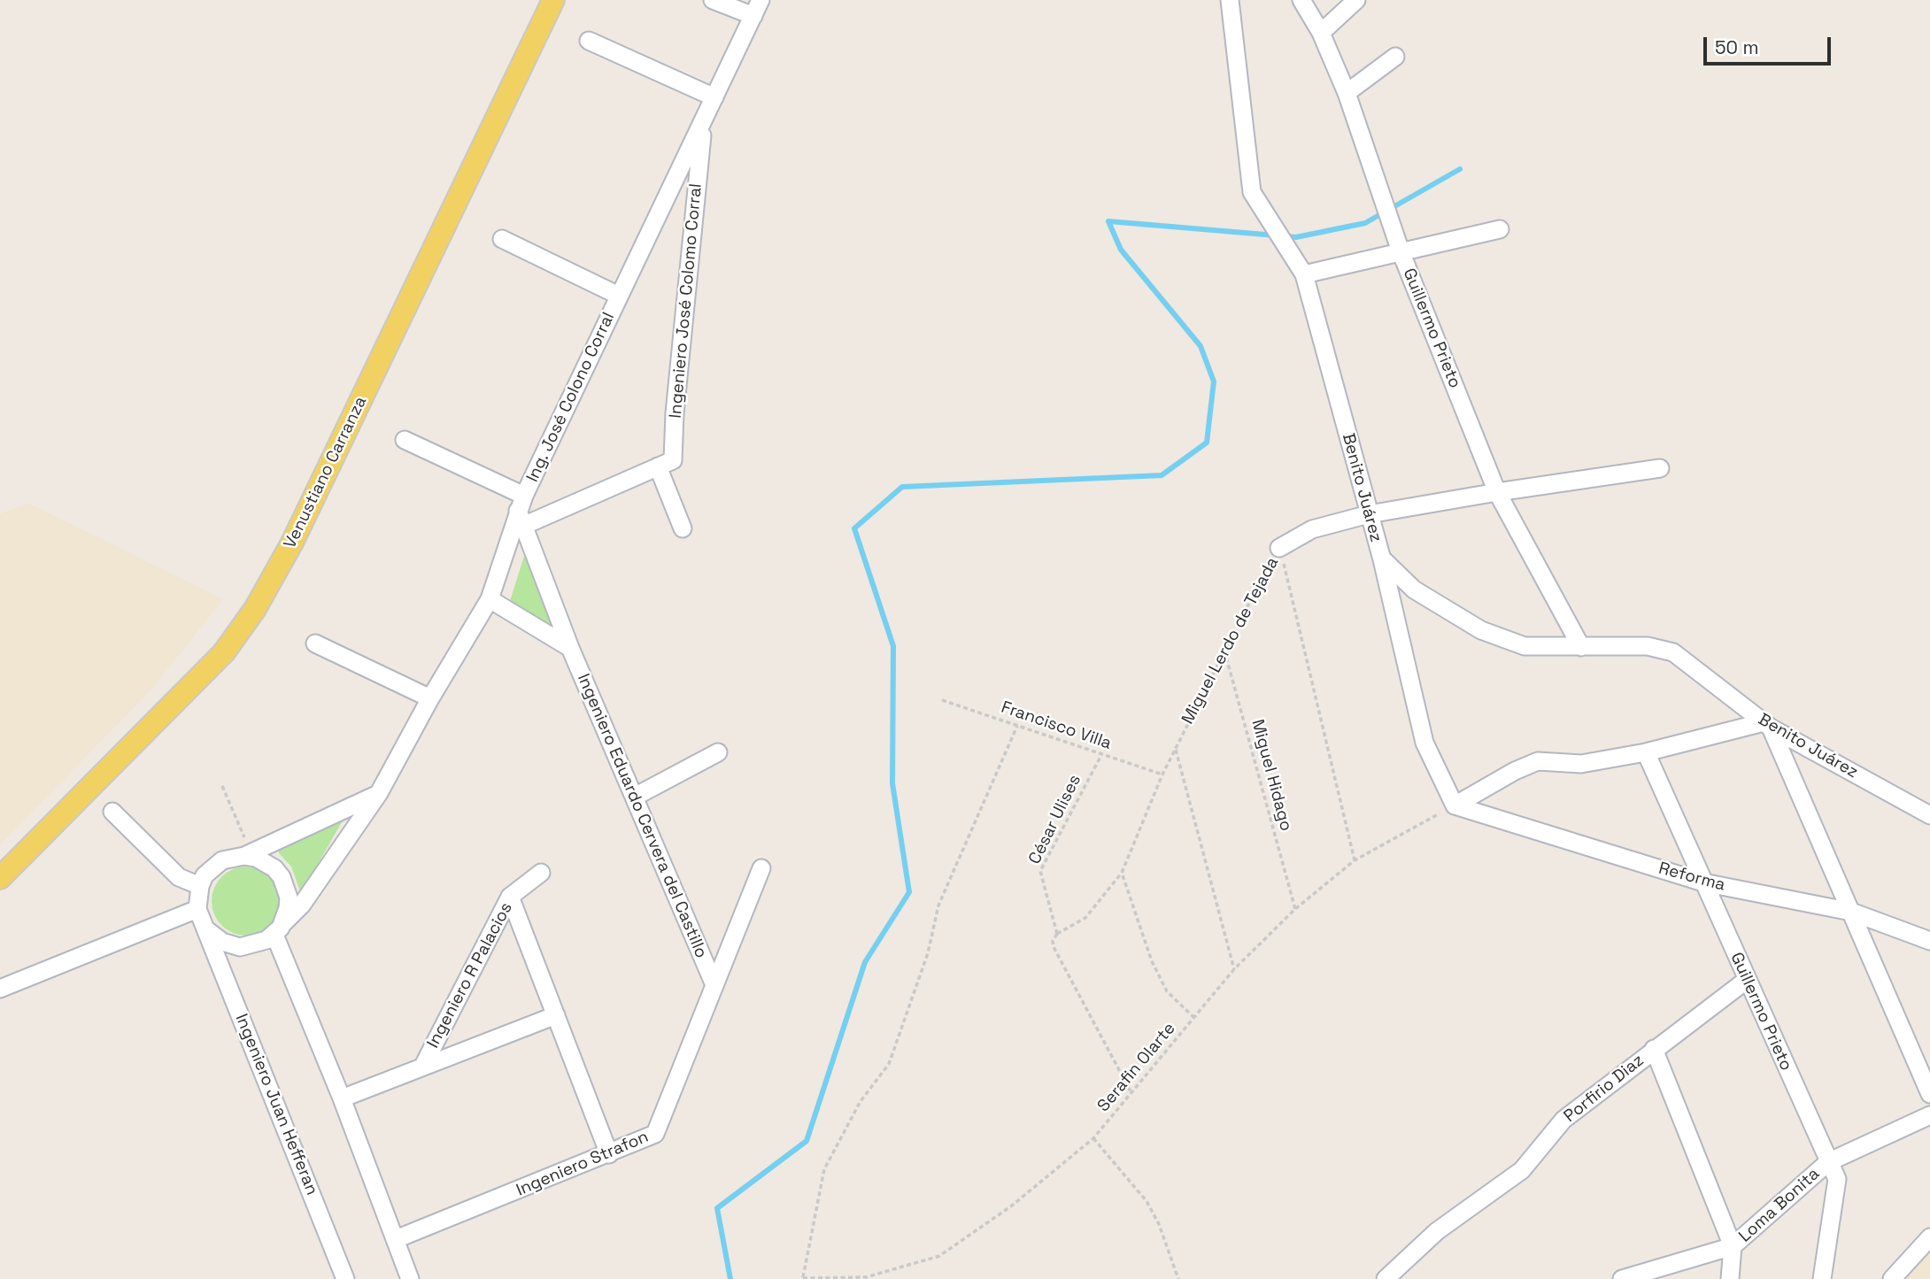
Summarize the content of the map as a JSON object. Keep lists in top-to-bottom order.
{
  "streets": {
    "main road": ["Venustiano Carranza"],
    "street": [
      "Ingeniero José Colomo Corral",
      "Guillermo Prieto",
      "Ing. José Colono Corral",
      "Benito Juárez",
      "Miguel Lerdo de Tejada",
      "Ingeniero Eduardo Cervera del Castillo",
      "Reforma",
      "Ingeniero R Palacios",
      "Porfirio Diaz",
      "Ingeniero Juan Hefferan",
      "Ingeniero Strafon",
      "Loma Bonita"
    ],
    "path": [
      "Francisco Villa",
      "Miguel Hidago",
      "César Ulises",
      "Serafin Olarte"
    ]
  },
  "crossings": [
    ["Ingeniero José Colomo Corral", "Ing. José Colono Corral"],
    ["Ingeniero José Colomo Corral", "Ingeniero Eduardo Cervera del Castillo"],
    ["Guillermo Prieto", "Benito Juárez"],
    ["Guillermo Prieto", "Miguel Lerdo de Tejada"],
    ["Guillermo Prieto", "Reforma"],
    ["Guillermo Prieto", "Porfirio Diaz"],
    ["Guillermo Prieto", "Loma Bonita"],
    ["Ing. José Colono Corral", "Ingeniero Eduardo Cervera del Castillo"],
    ["Ing. José Colono Corral", "Ingeniero Juan Hefferan"],
    ["Benito Juárez", "Miguel Lerdo de Tejada"],
    ["Miguel Lerdo de Tejada", "Francisco Villa"],
    ["Miguel Lerdo de Tejada", "Miguel Hidago"],
    ["Miguel Lerdo de Tejada", "César Ulises"],
    ["Francisco Villa", "César Ulises"],
    ["Miguel Hidago", "Serafin Olarte"],
    ["Ingeniero Eduardo Cervera del Castillo", "Ingeniero Strafon"],
    ["César Ulises", "Serafin Olarte"],
    ["Reforma", "Serafin Olarte"],
    ["Ingeniero R Palacios", "Ingeniero Strafon"]
  ],
  "scale_bar": "50 m"
}
